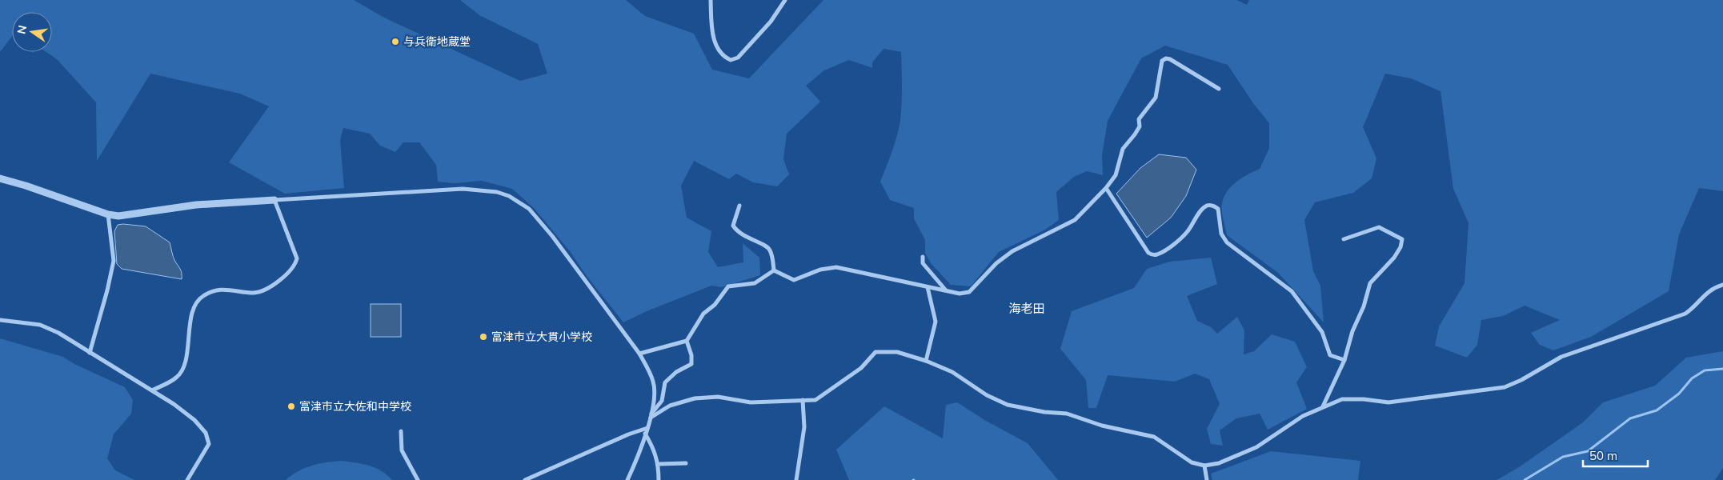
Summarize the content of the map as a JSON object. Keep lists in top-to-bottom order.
{
  "districts": ["海老田"],
  "places": ["与兵衛地蔵堂", "富津市立大貫小学校", "富津市立大佐和中学校"],
  "scale_bar": "50 m",
  "north": "left"
}
